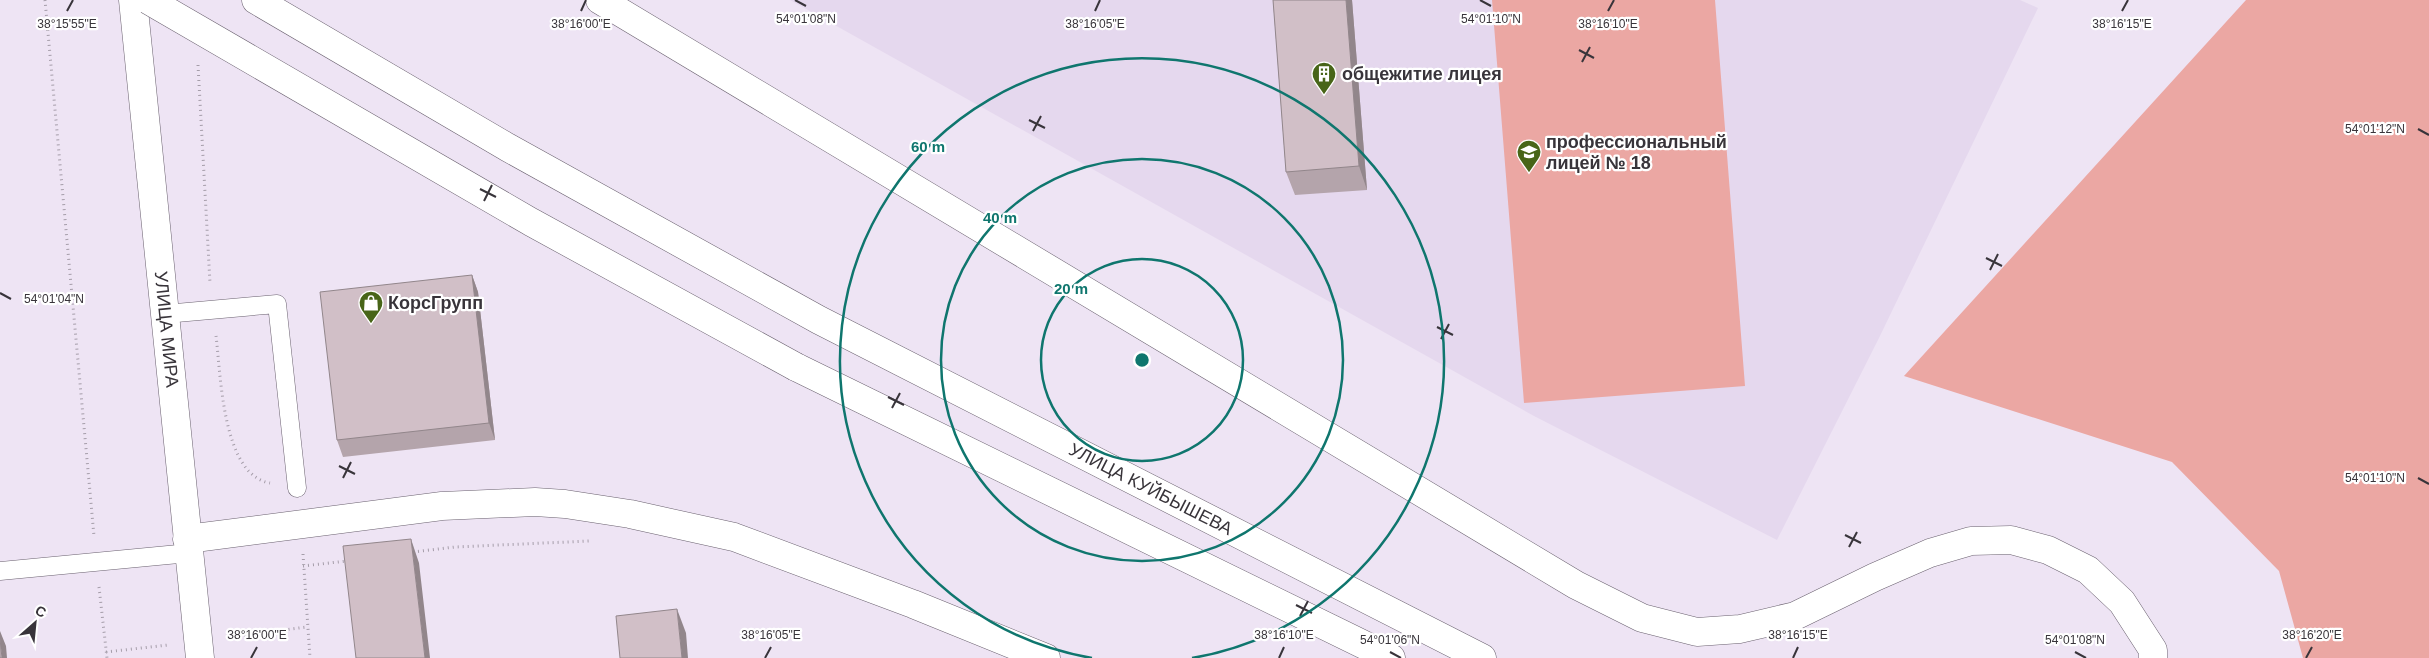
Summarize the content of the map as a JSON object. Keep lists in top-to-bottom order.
{
  "streets": {
    "main road": ["УЛИЦА МИРА", "УЛИЦА КУЙБЫШЕВА"]
  },
  "places": {
    "building": ["общежитие лицея"],
    "school or university": ["профессиональный лицей № 18"],
    "shop": ["КорсГрупп"]
  },
  "north": "top right",
  "coordinates": [
    "54°01'08\"N",
    "54°01'10\"N",
    "38°15'55\"E",
    "38°16'00\"E",
    "38°16'05\"E",
    "38°16'10\"E",
    "38°16'15\"E",
    "54°01'12\"N",
    "54°01'04\"N",
    "38°16'20\"E",
    "54°01'06\"N"
  ],
  "rings": ["60 m", "40 m", "20 m"]
}
